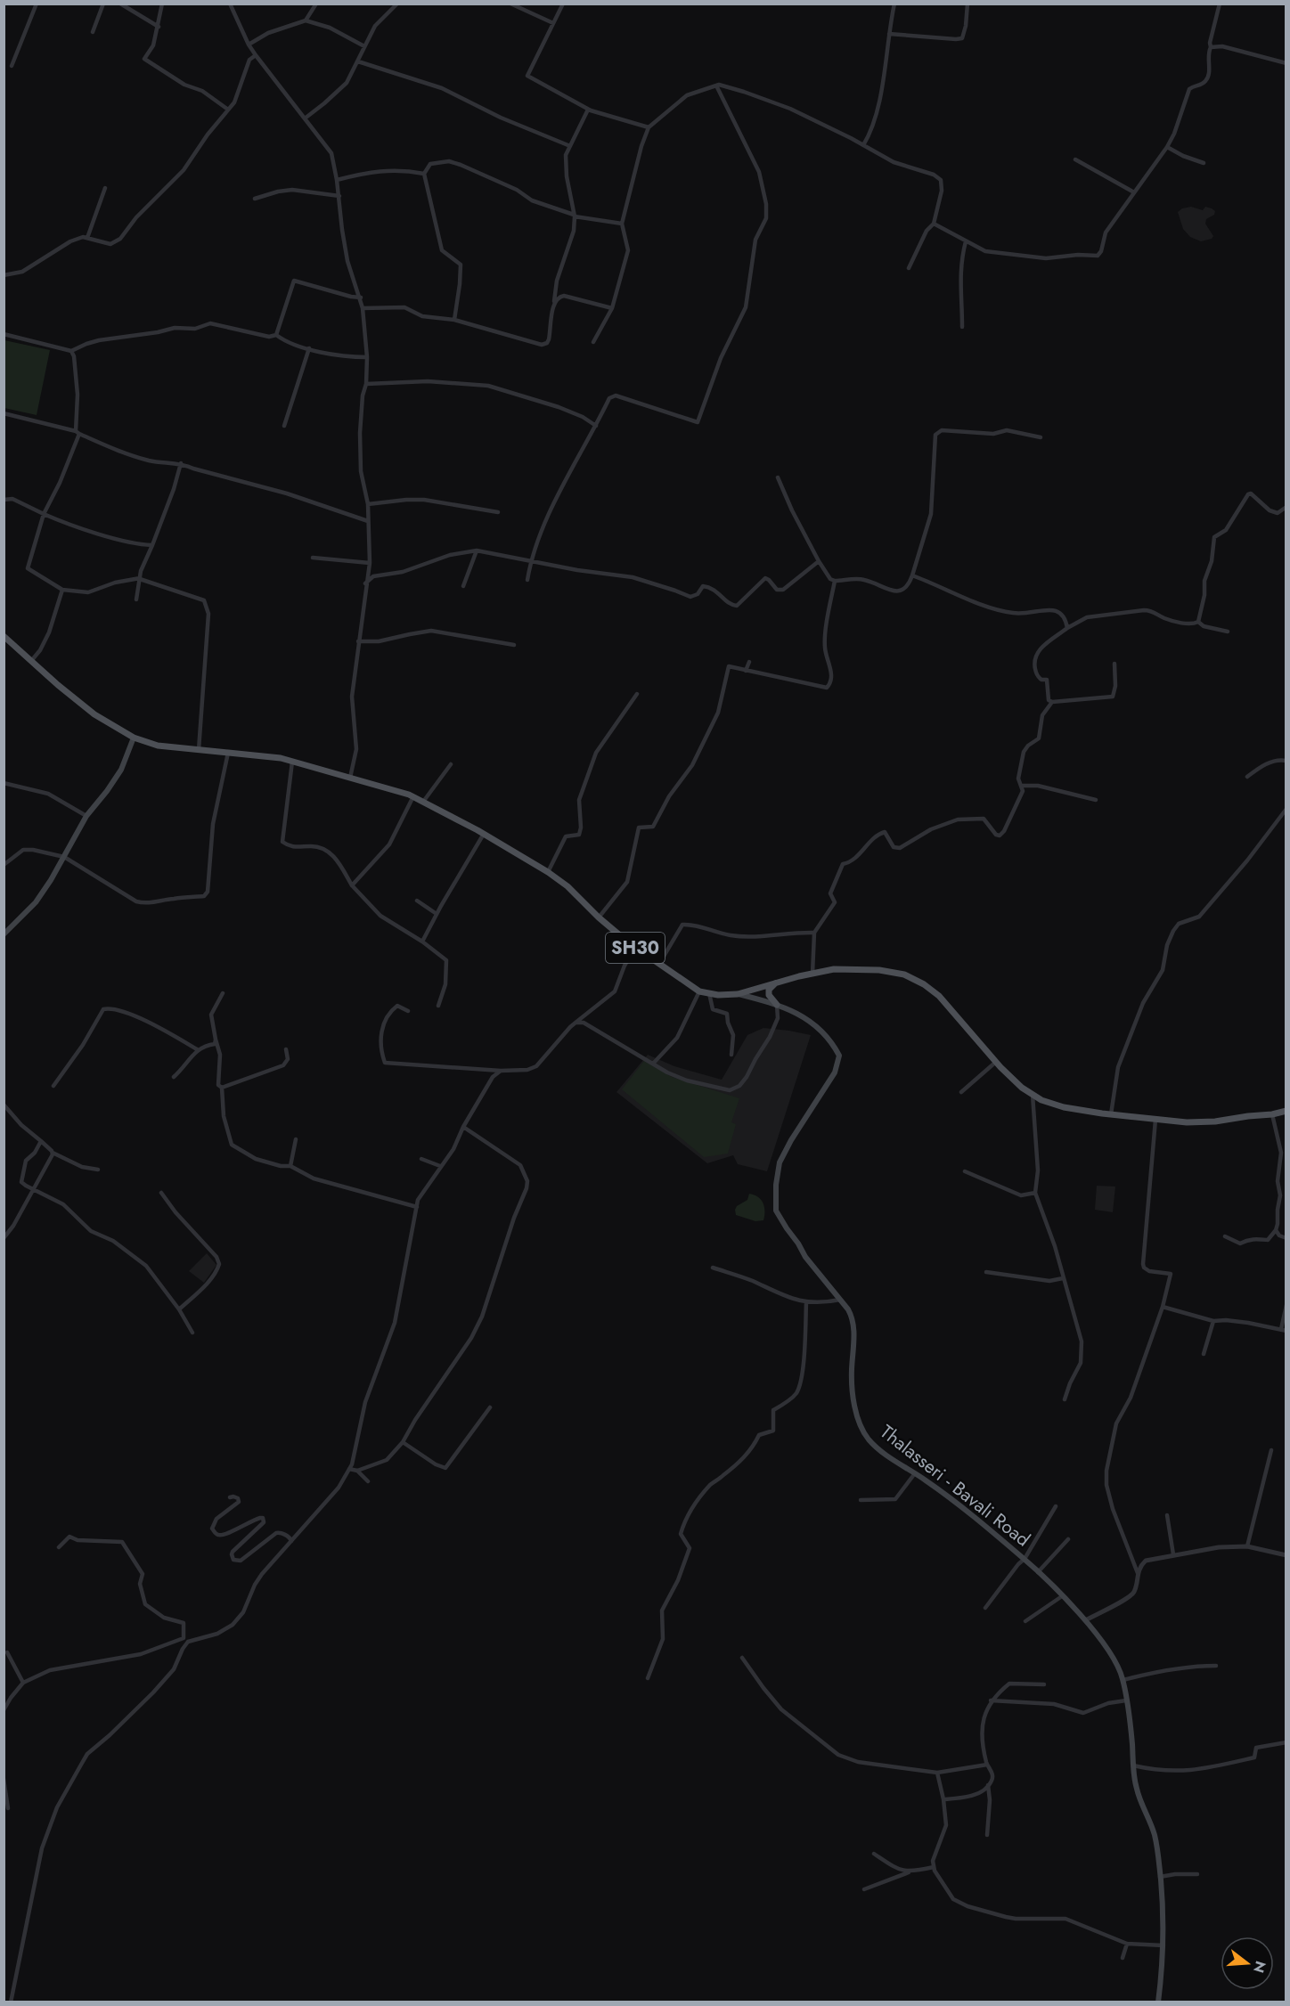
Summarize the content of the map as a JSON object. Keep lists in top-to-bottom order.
{
  "streets": {
    "main road": ["SH30", "Thalasseri - Bavali Road"]
  },
  "crossings": [
    ["SH30", "Thalasseri - Bavali Road"]
  ],
  "north": "right"
}
